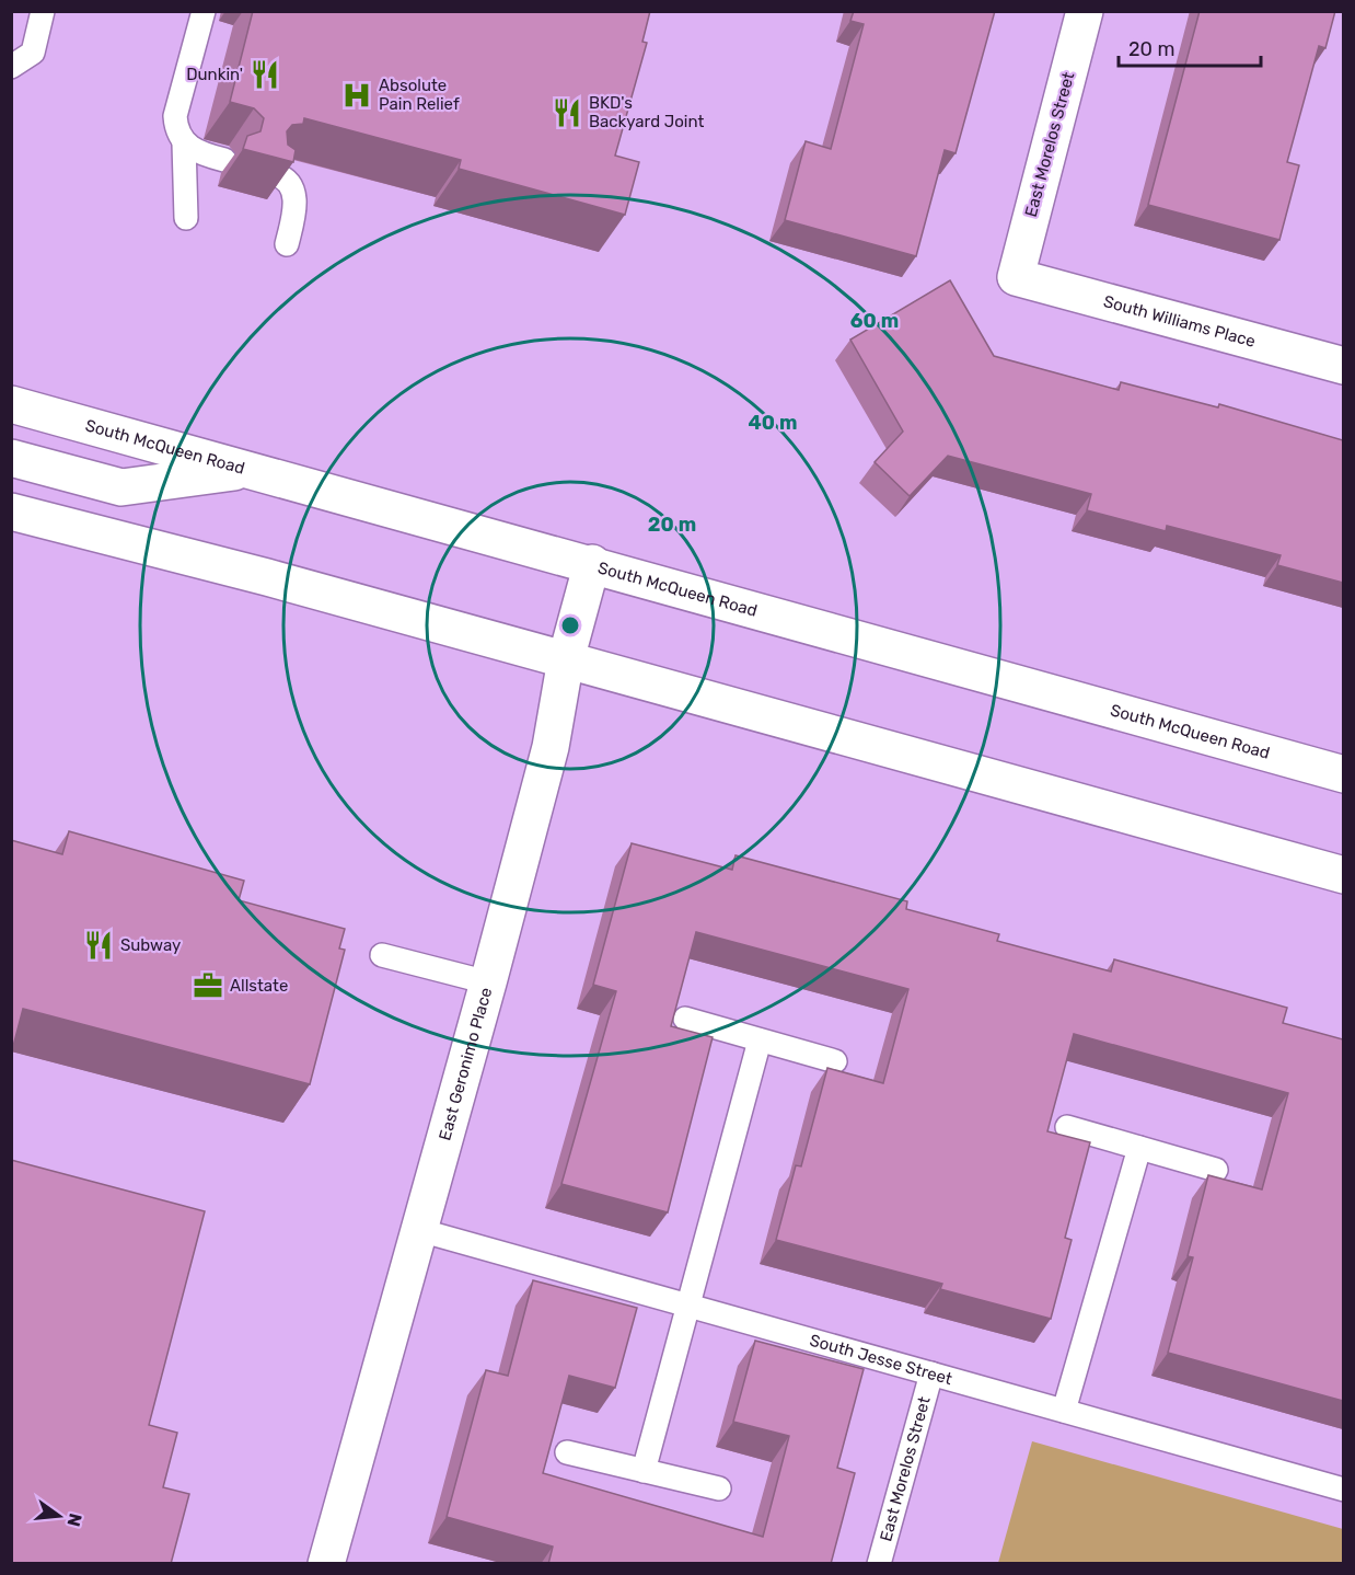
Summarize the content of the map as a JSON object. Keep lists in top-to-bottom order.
{
  "streets": {
    "main road": [
      "East Morelos Street",
      "South Williams Place",
      "South McQueen Road",
      "East Geronimo Place"
    ],
    "lane": ["South Jesse Street"]
  },
  "crossings": [
    ["East Morelos Street", "South Williams Place"],
    ["East Morelos Street", "South Jesse Street"],
    ["South McQueen Road", "East Geronimo Place"],
    ["East Geronimo Place", "South Jesse Street"]
  ],
  "places": {
    "restaurant": ["Dunkin'", "BKD's Backyard Joint", "Subway"],
    "hospital": ["Absolute Pain Relief"],
    "office": ["Allstate"]
  },
  "scale_bar": "20 m",
  "north": "right",
  "rings": ["60 m", "40 m", "20 m"]
}
